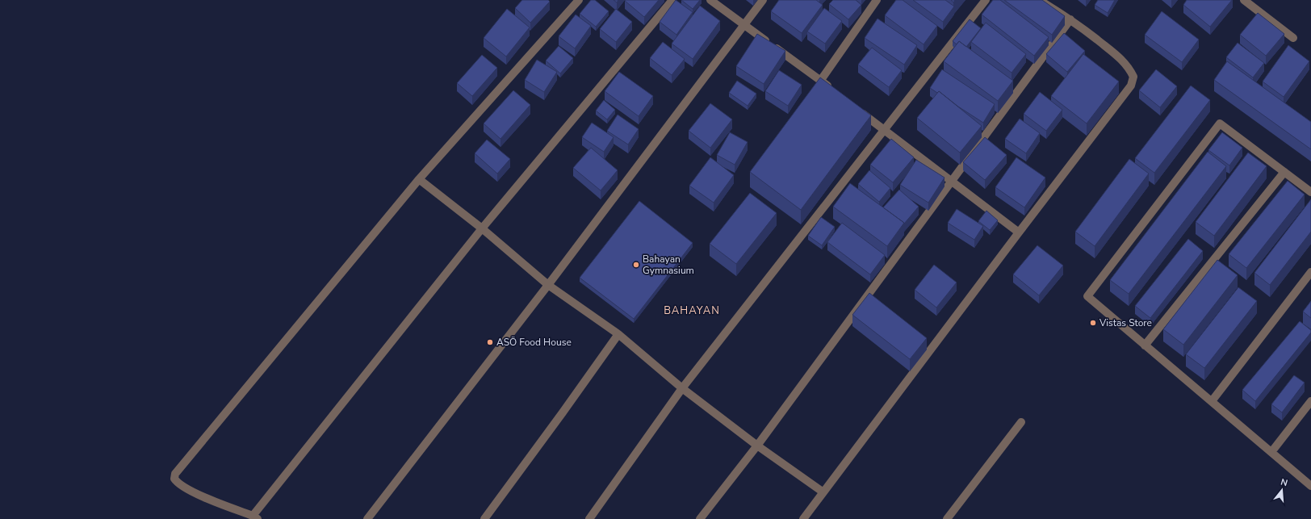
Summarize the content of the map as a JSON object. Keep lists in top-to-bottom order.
{
  "districts": ["BAHAYAN"],
  "places": ["Bahayan Gymnasium", "Vistas Store", "ASÖ Food House"],
  "north": "top"
}
